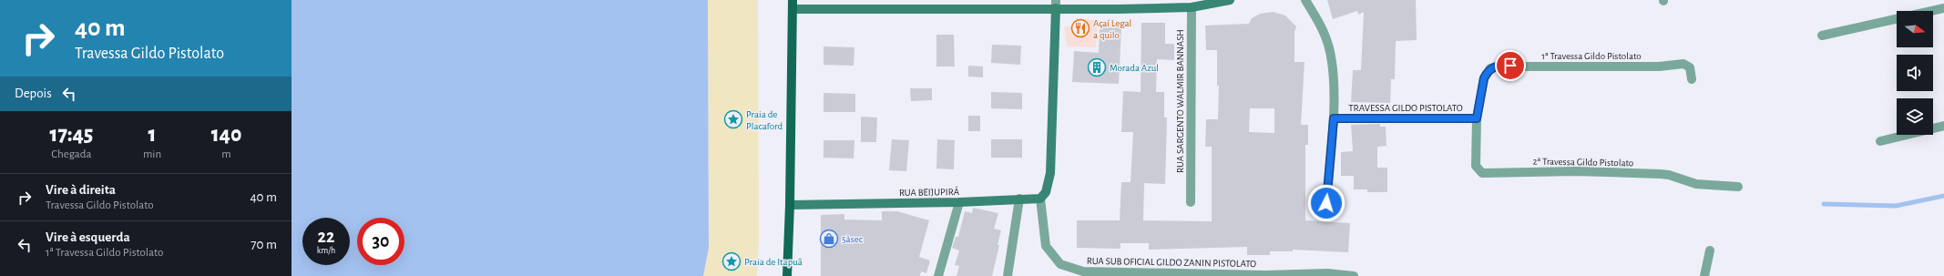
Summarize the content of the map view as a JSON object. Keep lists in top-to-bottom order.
{
  "streets": {
    "main road": ["RUA BEIJUPIRÁ"],
    "street": [
      "1ª Travessa Gildo Pistolato",
      "RUA SARGENTO WALMIR BANNASH",
      "TRAVESSA GILDO PISTOLATO",
      "2ª Travessa Gildo Pistolato",
      "RUA SUB OFICIAL GILDO ZANIN PISTOLATO"
    ]
  },
  "crossings": [
    ["1ª Travessa Gildo Pistolato", "TRAVESSA GILDO PISTOLATO"],
    ["1ª Travessa Gildo Pistolato", "2ª Travessa Gildo Pistolato"],
    ["TRAVESSA GILDO PISTOLATO", "2ª Travessa Gildo Pistolato"],
    ["RUA BEIJUPIRÁ", "RUA SUB OFICIAL GILDO ZANIN PISTOLATO"]
  ],
  "places": {
    "restaurant": ["Açaí Legal a quilo"],
    "building": ["Morada Azul"],
    "place": ["Praia de Placaford", "Praia de Itapuã"],
    "shop": ["5àsec"]
  },
  "north": "right",
  "page": {
    "turn": ["40 m", "Travessa Gildo Pistolato"],
    "then": "Depois",
    "eta": [
      "17:45",
      "Chegada",
      "1",
      "min",
      "140",
      "m"
    ],
    "list": [
      {
        "name": "Vire à direita",
        "note": "Travessa Gildo Pistolato",
        "value": "40 m"
      },
      {
        "name": "Vire à esquerda",
        "note": "1ª Travessa Gildo Pistolato",
        "value": "70 m"
      }
    ],
    "speed": "22 km/h",
    "limit": "30"
  }
}
